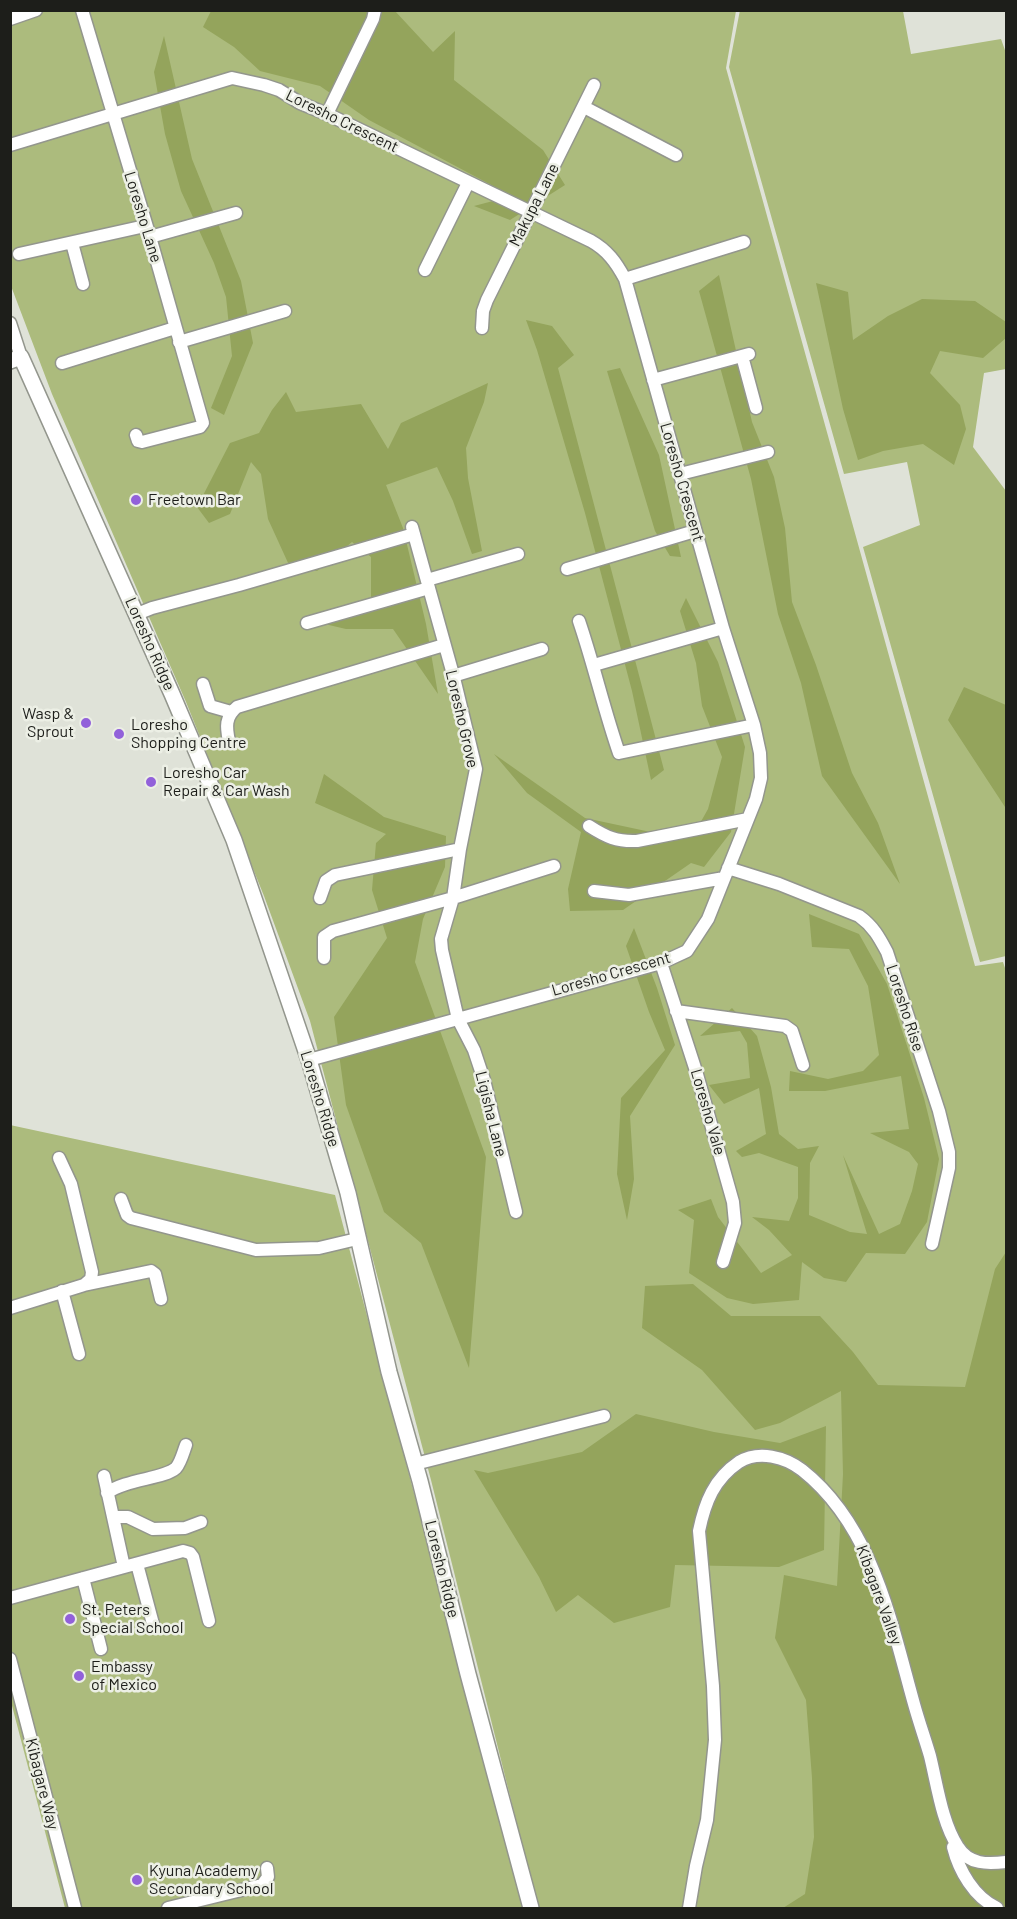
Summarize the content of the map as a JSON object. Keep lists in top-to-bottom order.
{
  "streets": {
    "main road": ["Loresho Ridge"],
    "street": [
      "Loresho Crescent",
      "Makupa Lane",
      "Loresho Lane",
      "Loresho Grove",
      "Loresho Rise",
      "Loresho Vale",
      "Ligisha Lane",
      "Kibagare Valley",
      "Kibagare Way"
    ]
  },
  "crossings": [
    ["Loresho Crescent", "Makupa Lane"],
    ["Loresho Crescent", "Loresho Lane"],
    ["Loresho Crescent", "Loresho Ridge"],
    ["Loresho Crescent", "Loresho Grove"],
    ["Loresho Crescent", "Loresho Rise"],
    ["Loresho Crescent", "Loresho Vale"],
    ["Loresho Crescent", "Ligisha Lane"],
    ["Loresho Ridge", "Loresho Grove"],
    ["Loresho Grove", "Ligisha Lane"]
  ],
  "places": [
    "Freetown Bar",
    "Wasp & Sprout",
    "Loresho Shopping Centre",
    "Loresho Car Repair & Car Wash",
    "St. Peters Special School",
    "Embassy of Mexico",
    "Kyuna Academy Secondary School"
  ]
}
